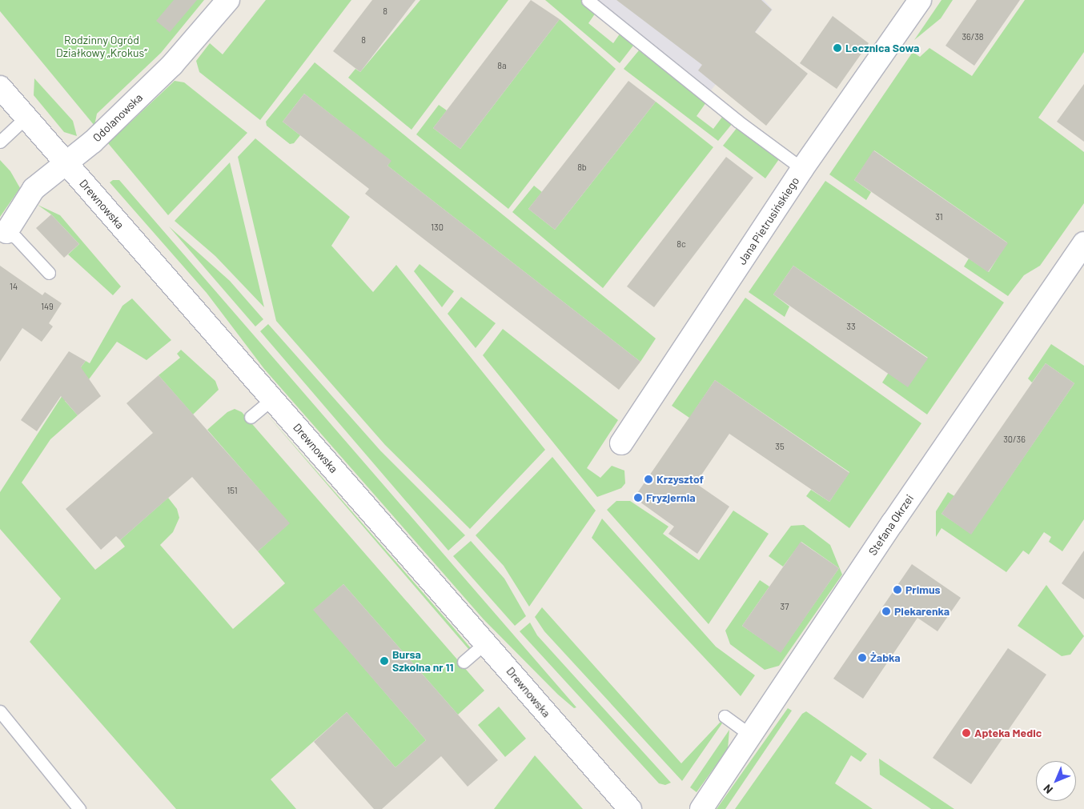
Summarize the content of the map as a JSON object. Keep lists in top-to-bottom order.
{
  "streets": {
    "street": [
      "Odolanowska",
      "Drewnowska",
      "Jana Pietrusińskiego",
      "Stefana Okrzei"
    ]
  },
  "crossings": [
    ["Odolanowska", "Drewnowska"]
  ],
  "parks": ["Rodzinny Ogród Działkowy „Krokus”"],
  "places": [
    "Lecznica Sowa",
    "Krzysztof",
    "Fryzjernia",
    "Primus",
    "Piekarenka",
    "Żabka",
    "Bursa Szkolna nr 11",
    "Apteka Medic"
  ],
  "house_numbers": [
    "8",
    "36/38",
    "8",
    "8a",
    "8b",
    "31",
    "130",
    "8c",
    "14",
    "149",
    "33",
    "30/36",
    "35",
    "151",
    "37"
  ],
  "north": "bottom left"
}
